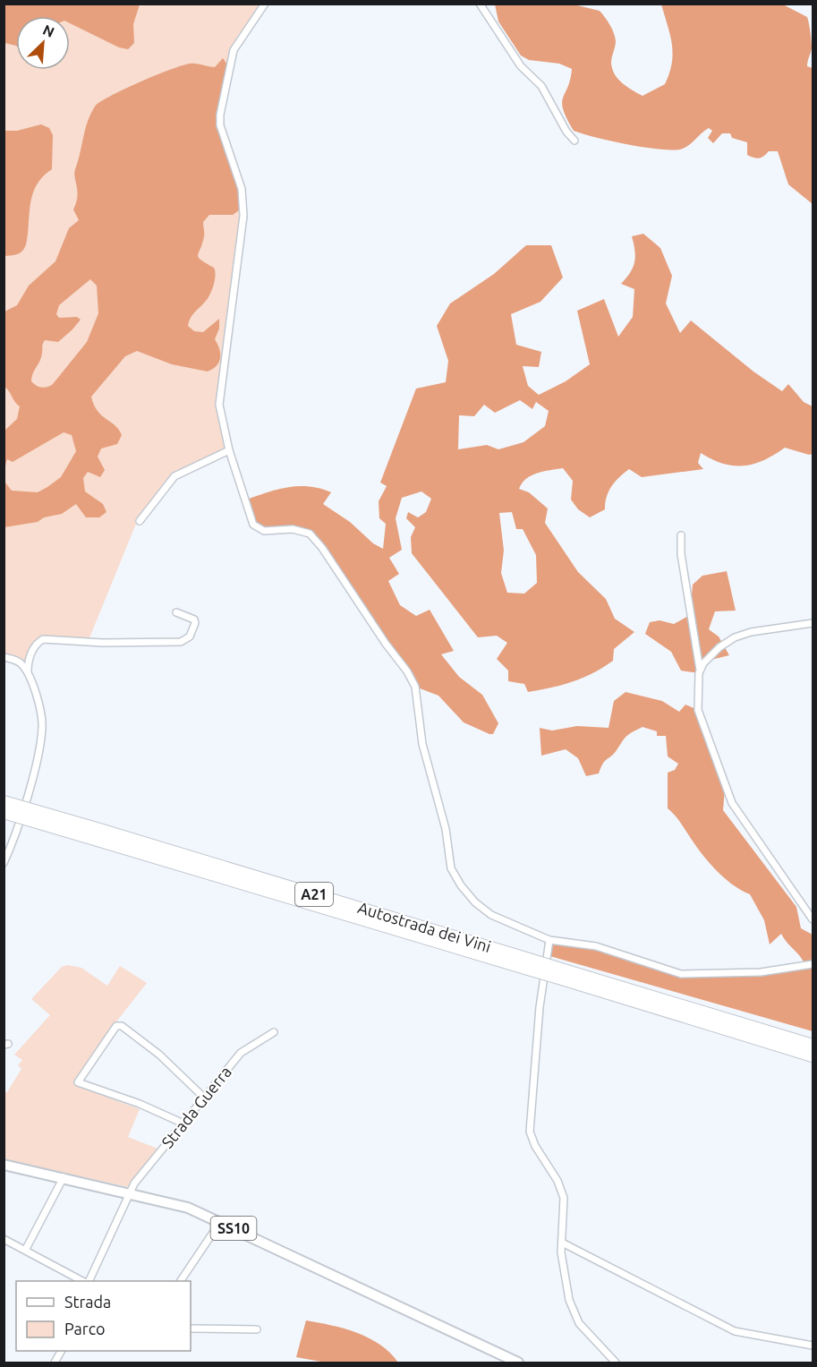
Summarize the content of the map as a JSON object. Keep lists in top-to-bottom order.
{
  "streets": {
    "highway": ["A21", "Autostrada dei Vini"],
    "main road": ["SS10"],
    "street": ["Strada Guerra"]
  },
  "crossings": [
    ["Strada Guerra", "SS10"]
  ],
  "legend": ["Strada", "Parco"],
  "north": "top right"
}
